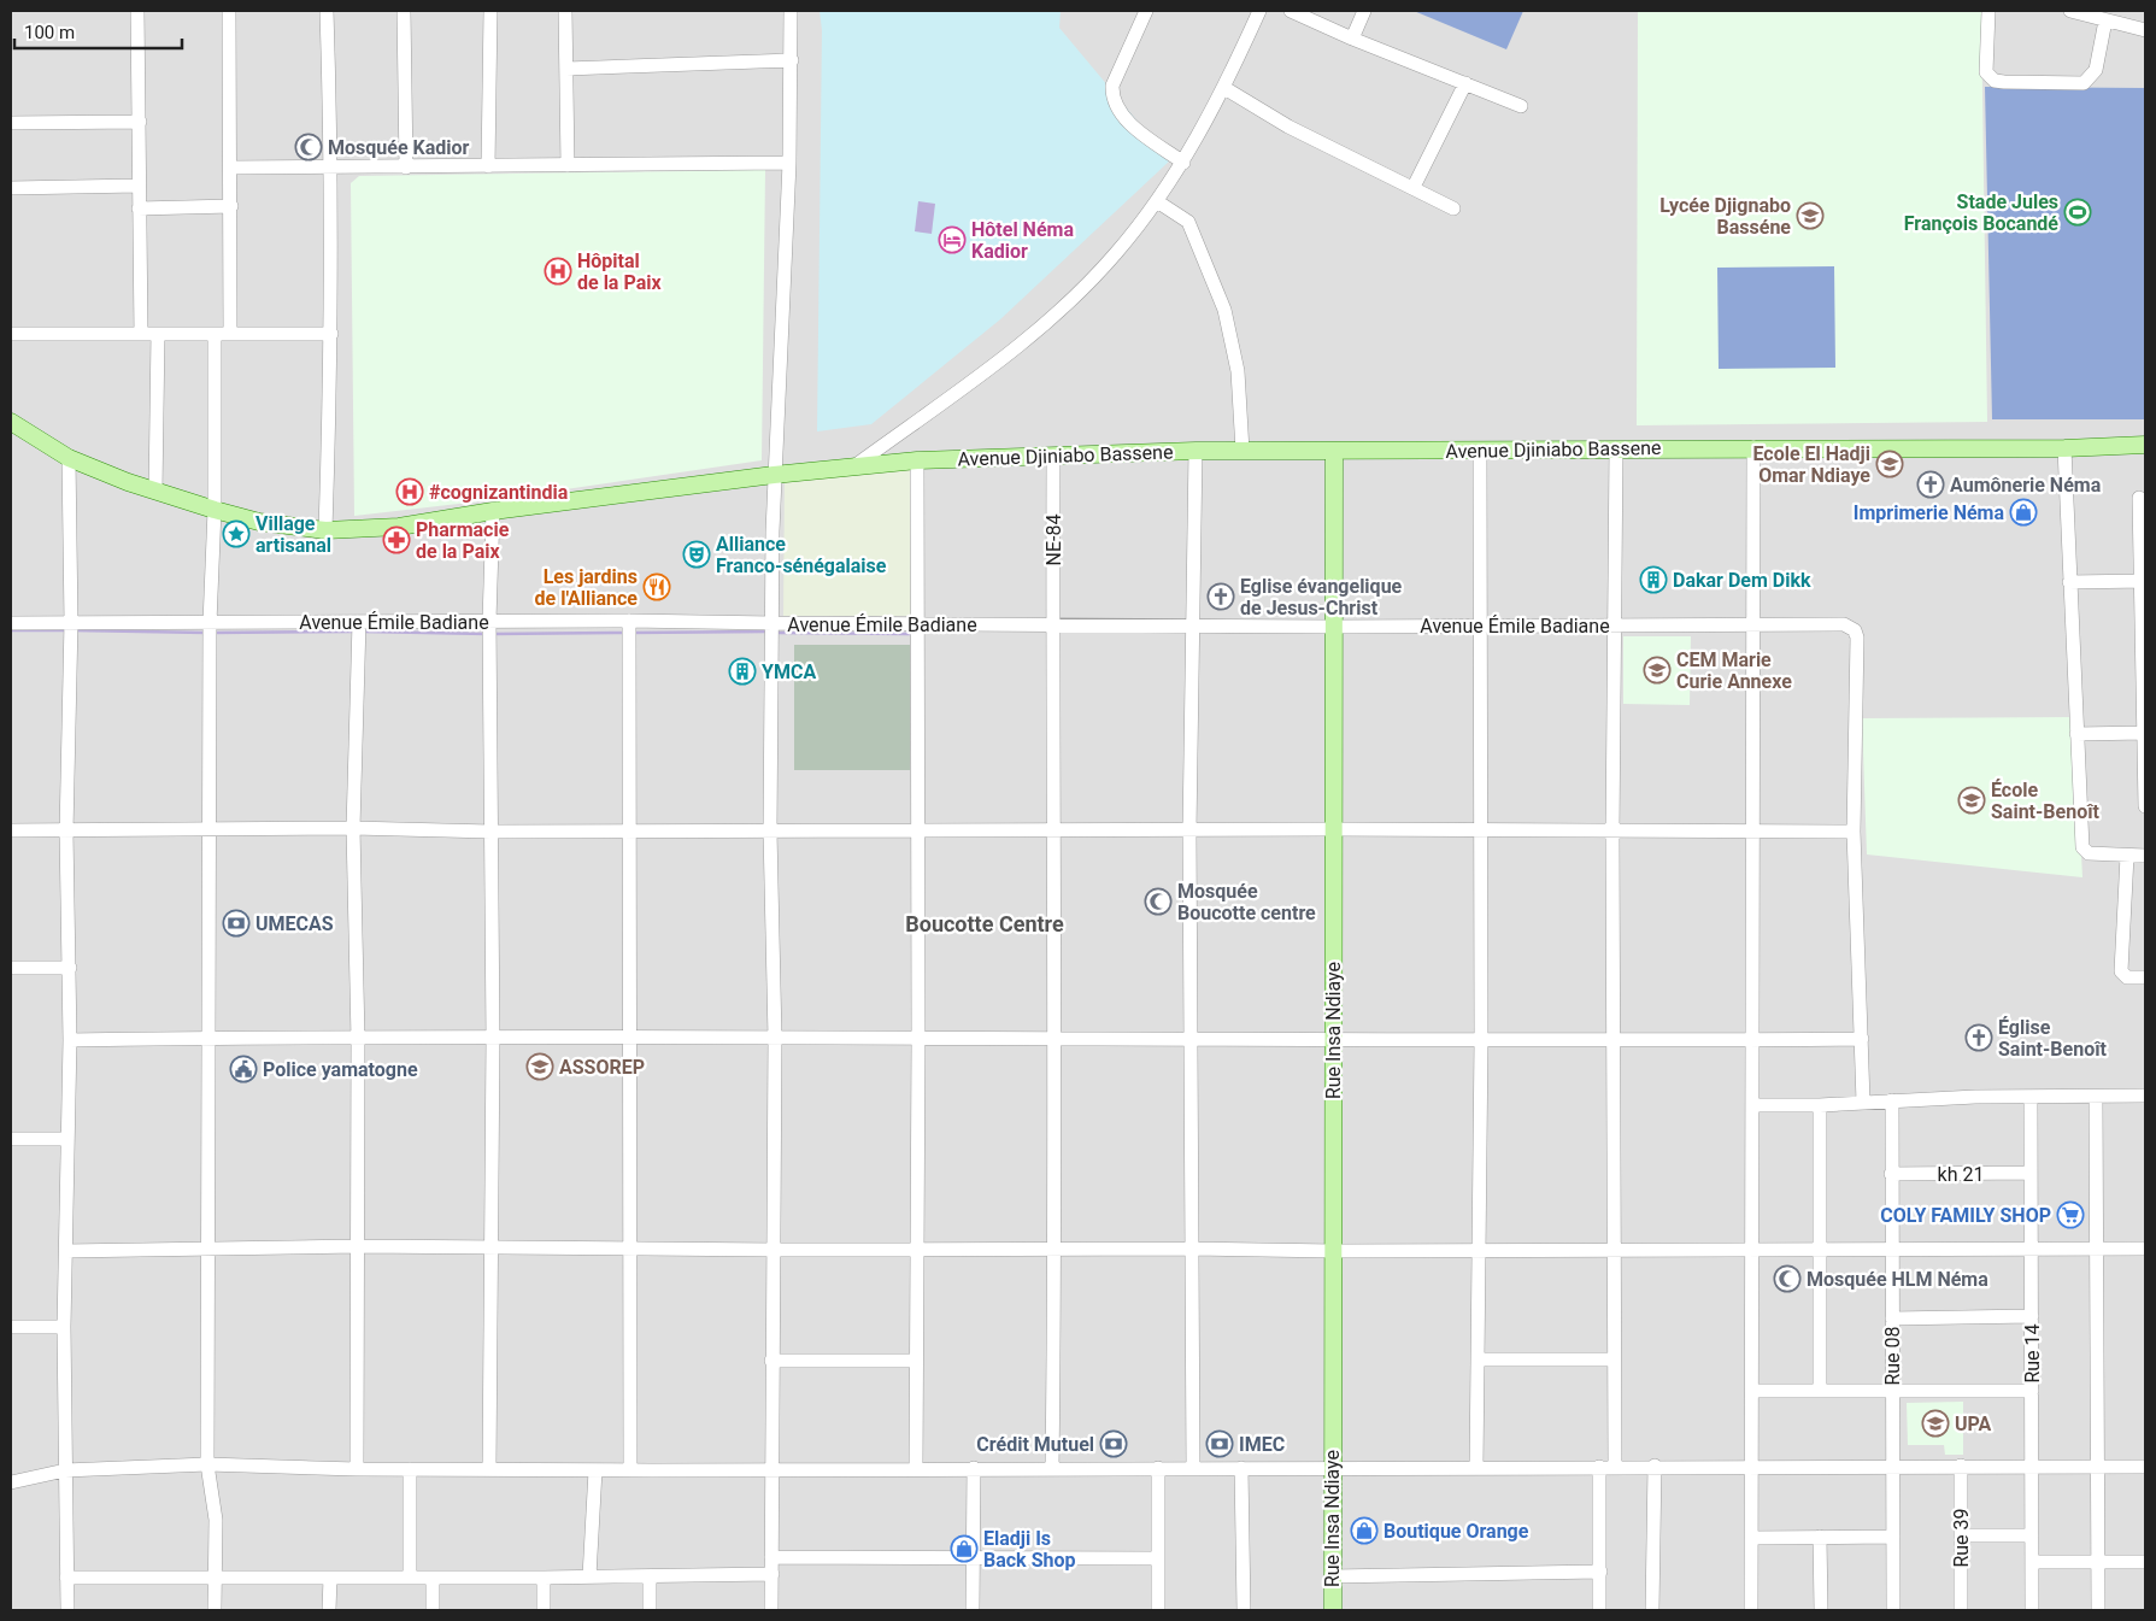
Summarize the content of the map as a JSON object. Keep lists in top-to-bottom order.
{
  "streets": {
    "main road": ["Avenue Djiniabo Bassene", "Rue Insa Ndiaye"],
    "street": [
      "NE-84",
      "Avenue Émile Badiane",
      "kh 21",
      "Rue 14",
      "Rue 08",
      "Rue 39"
    ]
  },
  "crossings": [
    ["Avenue Djiniabo Bassene", "NE-84"],
    ["Avenue Djiniabo Bassene", "Rue Insa Ndiaye"],
    ["NE-84", "Avenue Émile Badiane"],
    ["Avenue Émile Badiane", "Rue Insa Ndiaye"],
    ["kh 21", "Rue 14"],
    ["kh 21", "Rue 08"]
  ],
  "districts": ["Boucotte Centre"],
  "places": {
    "mosque": ["Mosquée Kadior", "Mosquée Boucotte centre", "Mosquée HLM Néma"],
    "sports": ["Stade Jules François Bocandé"],
    "school or university": [
      "Lycée Djignabo Basséne",
      "Ecole El Hadji Omar Ndiaye",
      "CEM Marie Curie Annexe",
      "École Saint-Benoît",
      "ASSOREP",
      "UPA"
    ],
    "hotel": ["Hôtel Néma Kadior"],
    "hospital": ["Hôpital de la Paix", "#cognizantindia"],
    "church": ["Aumônerie Néma", "Eglise évangelique de Jesus-Christ", "Église Saint-Benoît"],
    "shop": ["Imprimerie Néma", "Boutique Orange", "Eladji Is Back Shop"],
    "place": ["Village artisanal"],
    "pharmacy": ["Pharmacie de la Paix"],
    "theatre": ["Alliance Franco-sénégalaise"],
    "building": ["Dakar Dem Dikk", "YMCA"],
    "restaurant": ["Les jardins de l'Alliance"],
    "bank": ["UMECAS", "Crédit Mutuel", "IMEC"],
    "public building": ["Police yamatogne"],
    "supermarket": ["COLY FAMILY SHOP"]
  },
  "scale_bar": "100 m"
}
